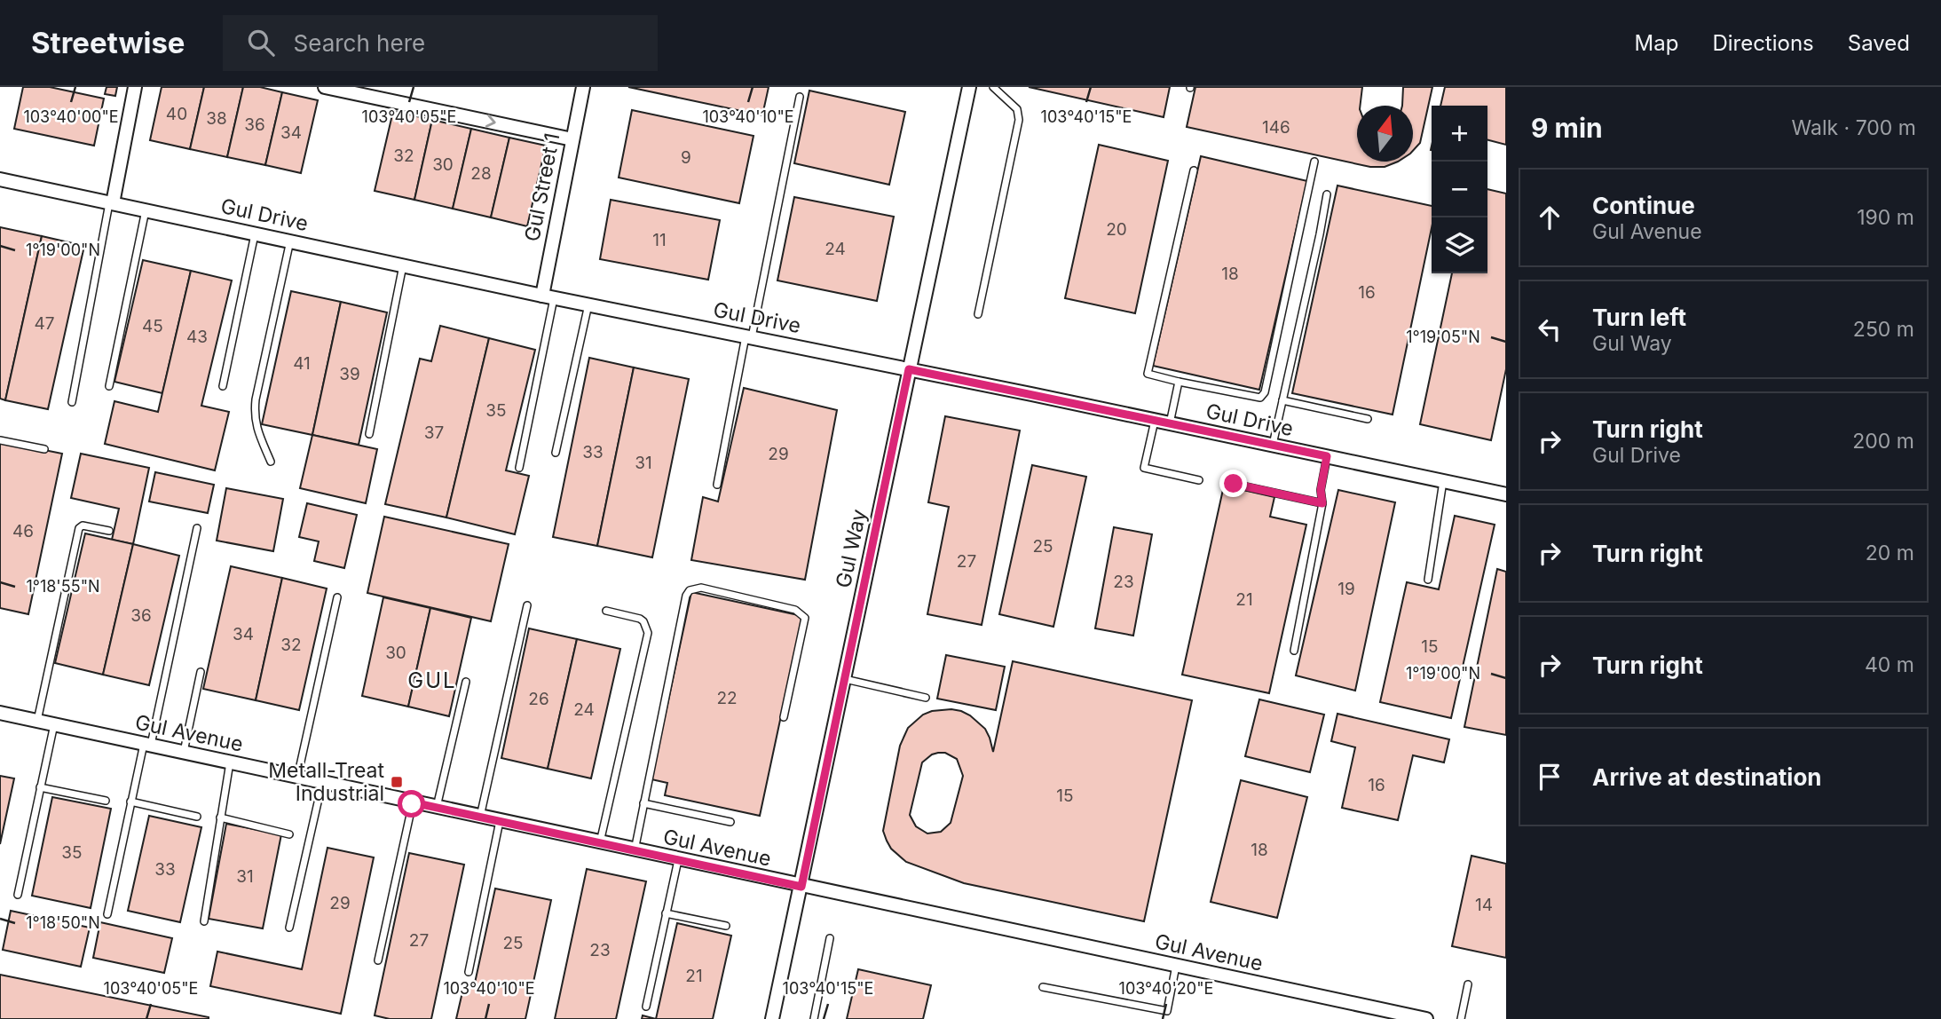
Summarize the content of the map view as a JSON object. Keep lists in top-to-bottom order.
{
  "streets": {
    "street": [
      "Gul Street 1",
      "Gul Drive",
      "Gul Way",
      "Gul Avenue"
    ]
  },
  "crossings": [
    ["Gul Street 1", "Gul Drive"],
    ["Gul Drive", "Gul Way"],
    ["Gul Way", "Gul Avenue"]
  ],
  "districts": ["GUL"],
  "places": {
    "transit": ["Metall-Treat Industrial"]
  },
  "house_numbers": [
    "40",
    "38",
    "36",
    "146",
    "34",
    "32",
    "9",
    "30",
    "28",
    "20",
    "11",
    "24",
    "18",
    "16",
    "47",
    "45",
    "43",
    "41",
    "39",
    "35",
    "37",
    "33",
    "29",
    "31",
    "46",
    "25",
    "27",
    "23",
    "19",
    "21",
    "36",
    "34",
    "32",
    "15",
    "30",
    "22",
    "26",
    "24",
    "16",
    "15",
    "18",
    "35",
    "33",
    "31",
    "29",
    "14",
    "27",
    "25",
    "23",
    "21"
  ],
  "north": "top",
  "page": {
    "header": "Streetwise",
    "search": "Search here",
    "nav": ["Map", "Directions", "Saved"],
    "heading": ["9 min", "Walk · 700 m"],
    "map_buttons": ["+", "−"],
    "list": [
      ["Continue", "Gul Avenue", "190 m"],
      ["Turn left", "Gul Way", "250 m"],
      ["Turn right", "Gul Drive", "200 m"],
      ["Turn right", "20 m"],
      ["Turn right", "40 m"],
      "Arrive at destination"
    ]
  },
  "coordinates": [
    "103°40'00\"E",
    "103°40'05\"E",
    "103°40'10\"E",
    "103°40'15\"E",
    "1°19'00\"N",
    "1°19'05\"N",
    "1°18'55\"N",
    "1°18'50\"N",
    "103°40'20\"E"
  ]
}
